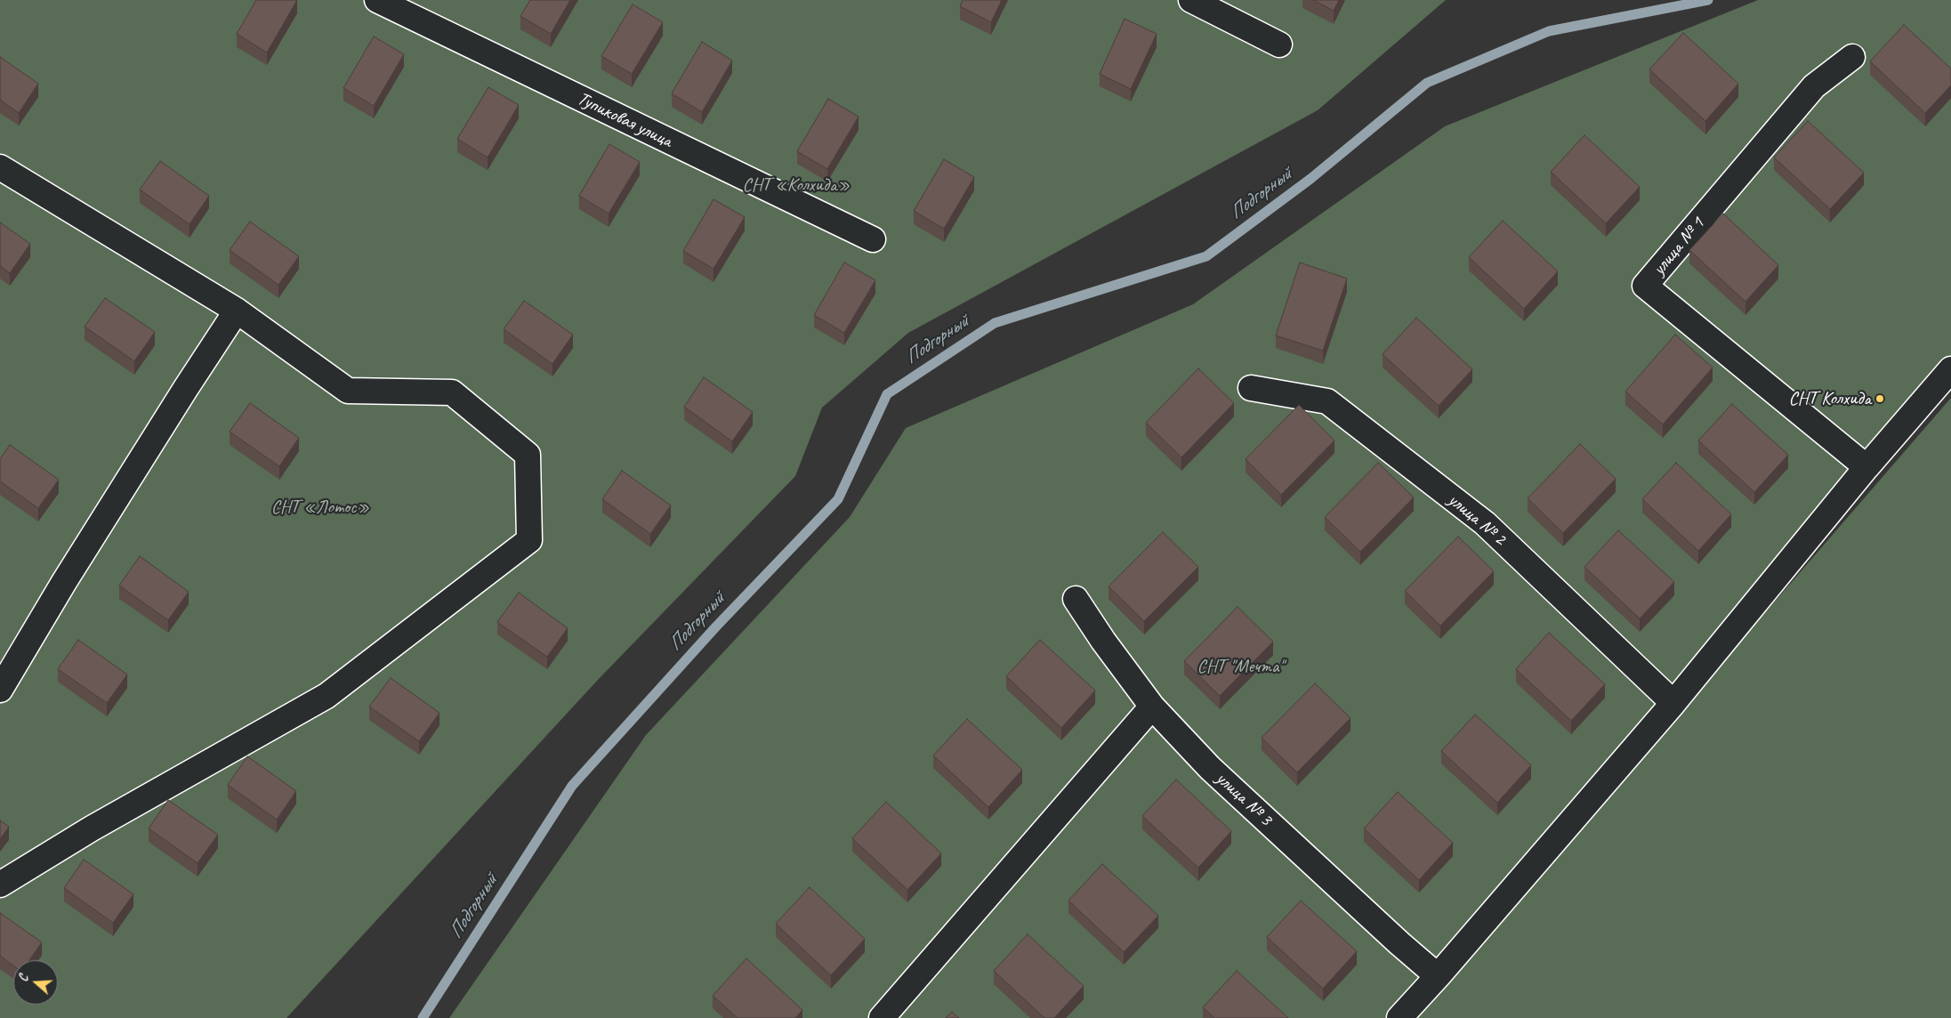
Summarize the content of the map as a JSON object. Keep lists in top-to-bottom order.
{
  "streets": {
    "street": [
      "Тупиковая улица",
      "улица № 1",
      "улица № 2",
      "улица № 3"
    ]
  },
  "water": ["Подгорный"],
  "parks": ["СНТ «Колхида»", "СНТ «Лотос»", "СНТ \"Мечта\""],
  "places": ["СНТ Колхида"],
  "north": "left"
}
